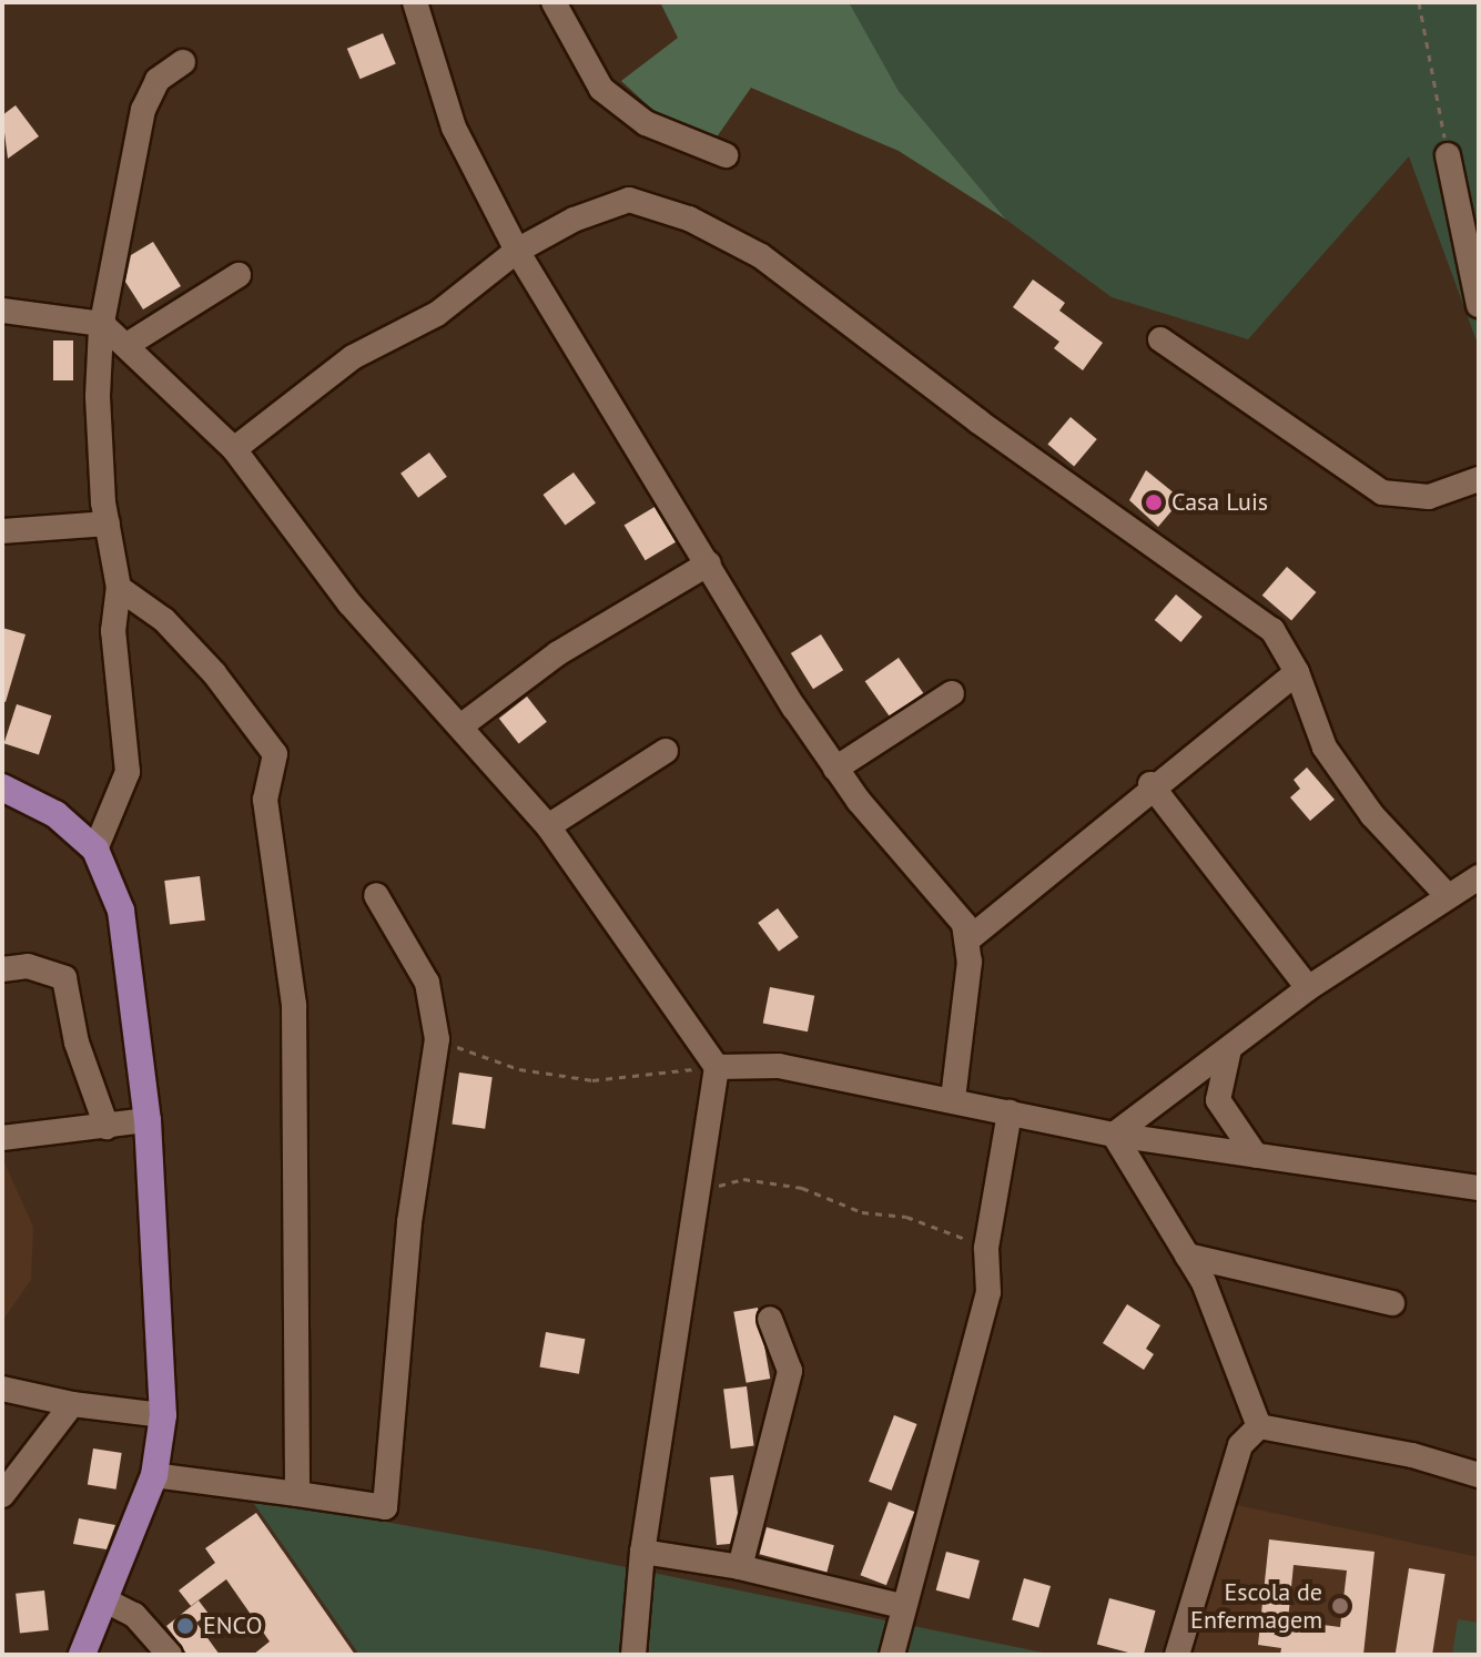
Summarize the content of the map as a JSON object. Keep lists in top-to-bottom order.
{
  "places": ["Casa Luis", "Escola de Enfermagem", "ENCO"]
}
